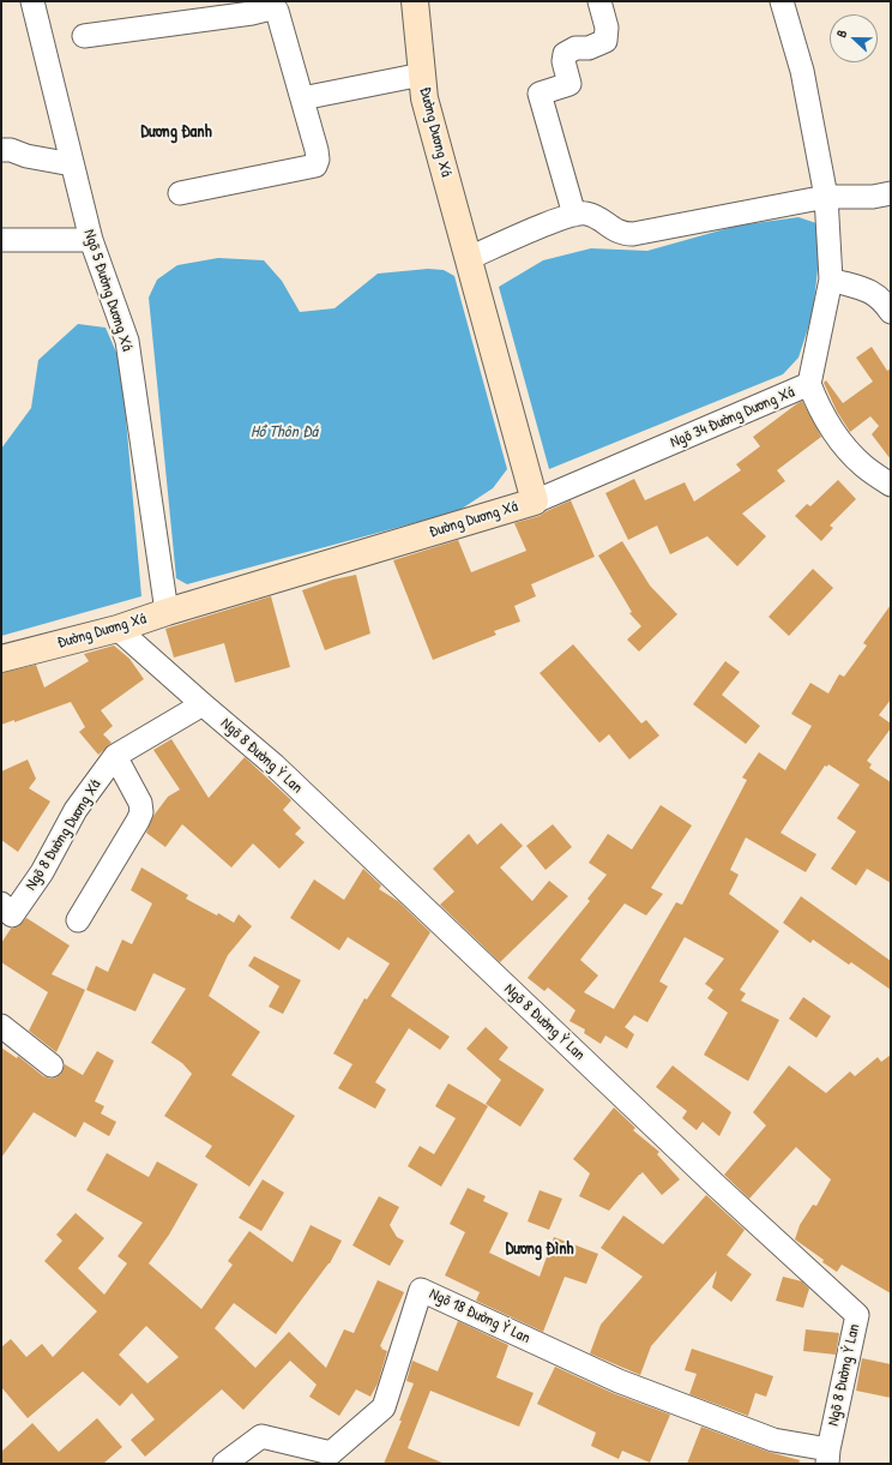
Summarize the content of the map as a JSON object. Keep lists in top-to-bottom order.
{
  "streets": {
    "street": [
      "Đường Dương Xá",
      "Ngõ 5 Đường Dương Xá",
      "Ngõ 34 Đường Dương Xá",
      "Ngõ 8 Đường Ỷ Lan",
      "Ngõ 8 Đường Dương Xá",
      "Ngõ 18 Đường Ỷ Lan"
    ]
  },
  "crossings": [
    ["Đường Dương Xá", "Ngõ 5 Đường Dương Xá"],
    ["Đường Dương Xá", "Ngõ 34 Đường Dương Xá"],
    ["Đường Dương Xá", "Ngõ 8 Đường Ỷ Lan"],
    ["Ngõ 8 Đường Ỷ Lan", "Ngõ 8 Đường Dương Xá"],
    ["Ngõ 8 Đường Ỷ Lan", "Ngõ 18 Đường Ỷ Lan"]
  ],
  "districts": ["Dương Đanh", "Dương Đình"],
  "water": ["Hồ Thôn Đá"],
  "north": "left"
}
